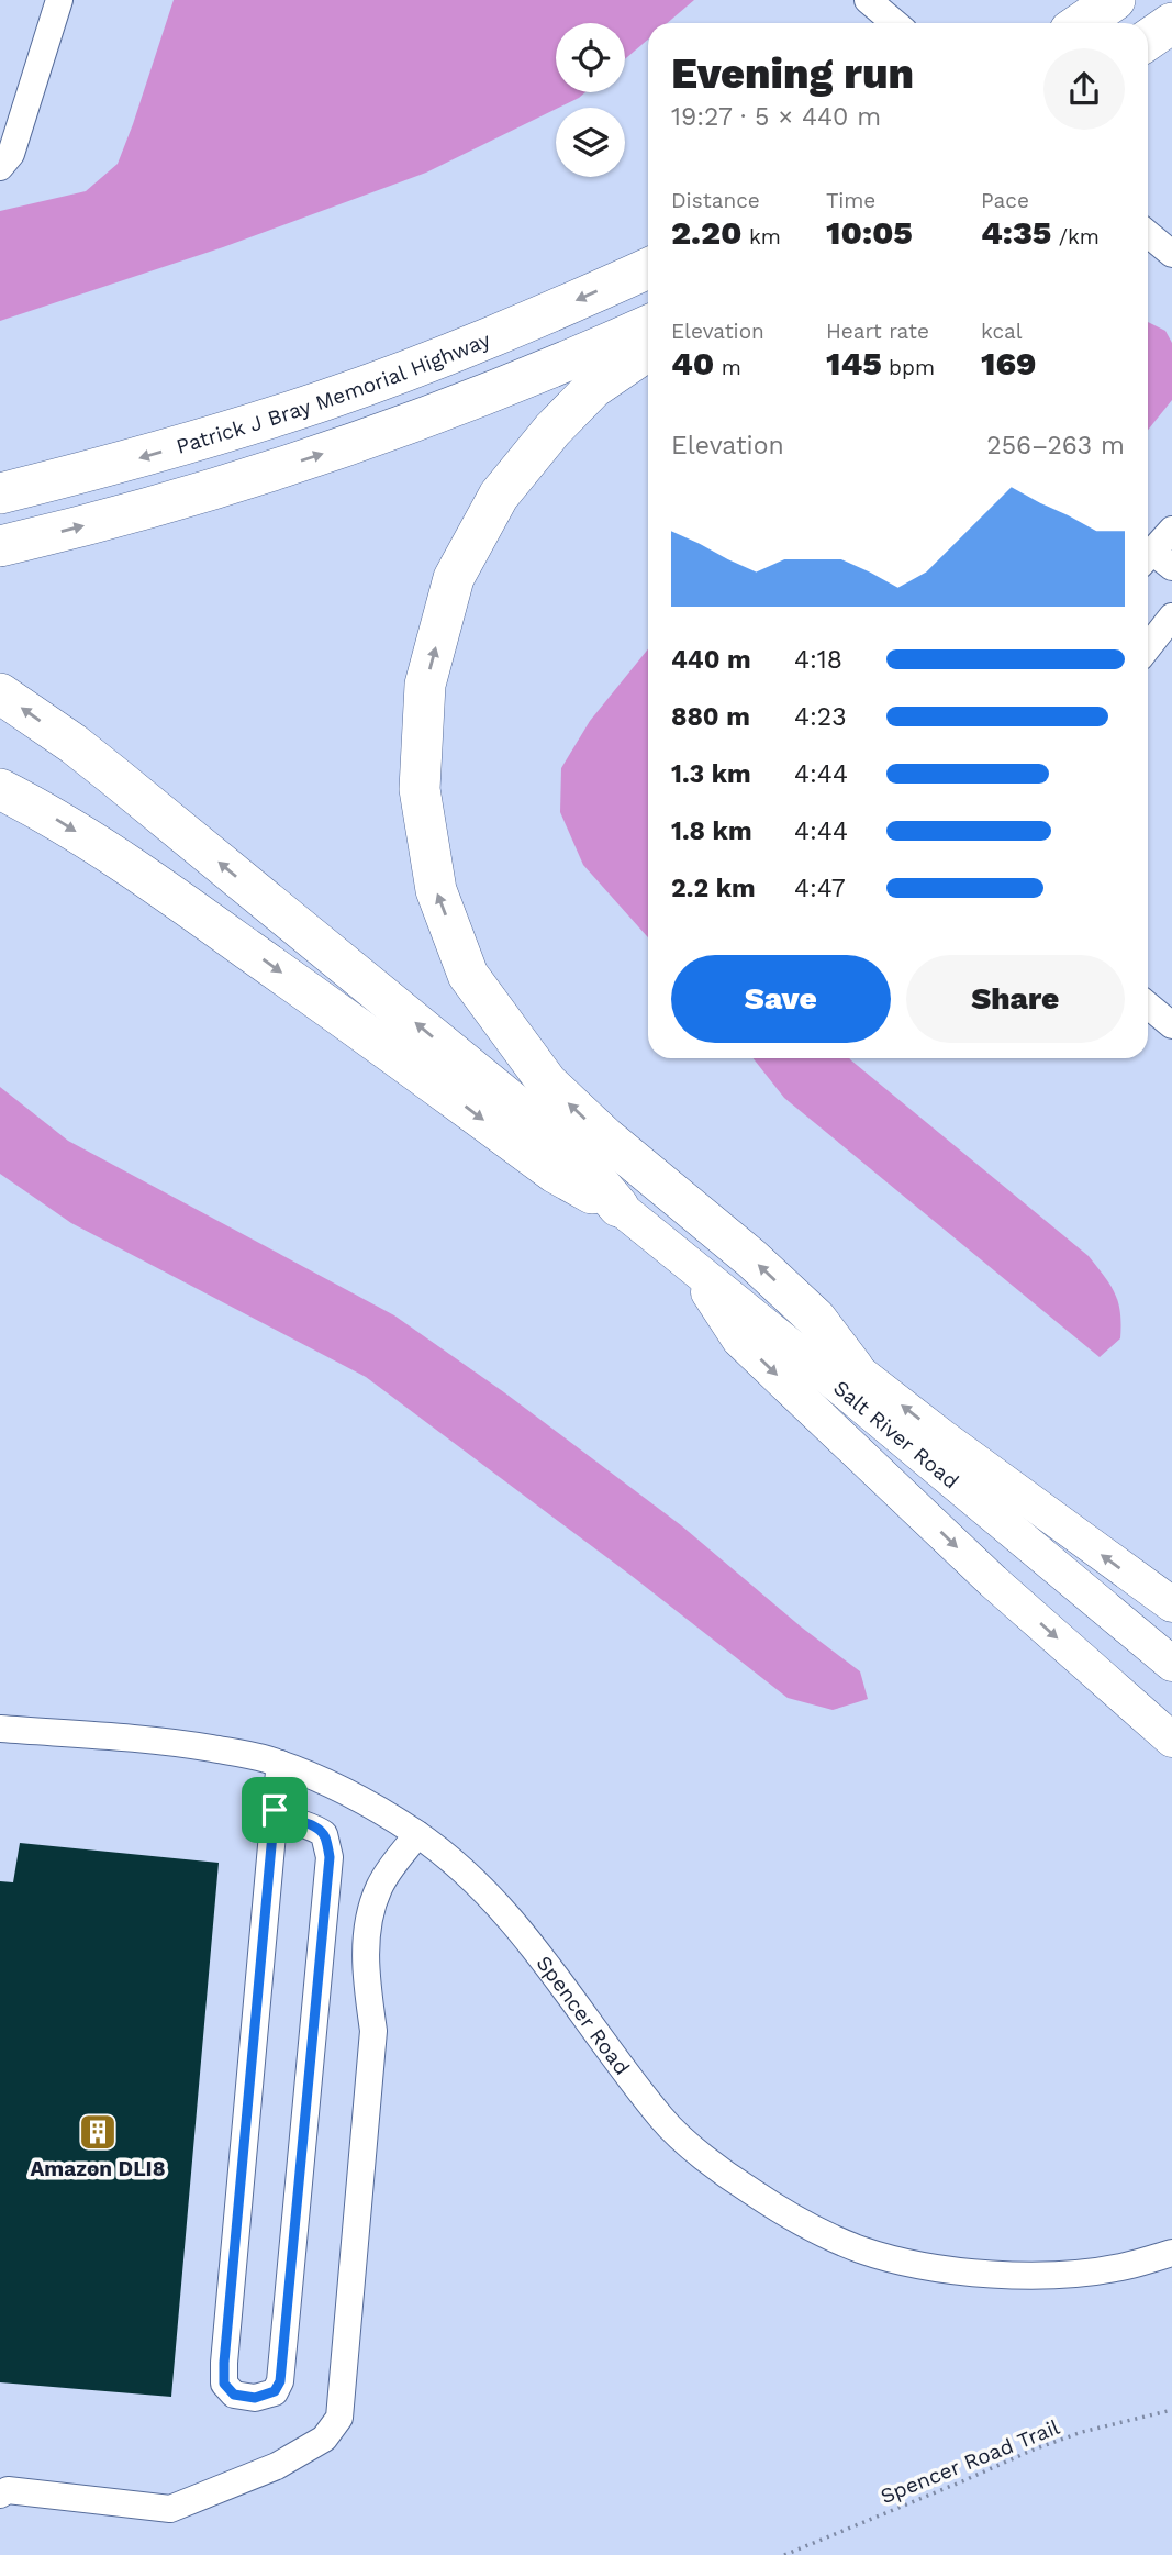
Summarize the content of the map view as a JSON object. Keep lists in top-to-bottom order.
{
  "streets": {
    "highway": ["Patrick J Bray Memorial Highway"],
    "main road": ["Salt River Road"],
    "street": ["Spencer Road"],
    "path": ["Spencer Road Trail"]
  },
  "places": {
    "building": ["Amazon DLI8"]
  },
  "page": {
    "heading": ["Evening run", "19:27 · 5 × 440 m"],
    "stats": [
      ["Distance", "2.20 km"],
      ["Time", "10:05"],
      ["Pace", "4:35 /km"],
      ["Elevation", "40 m"],
      ["Heart rate", "145 bpm"],
      ["kcal", "169"]
    ],
    "chart": ["Elevation", "256–263 m"],
    "list": [
      {
        "name": "440 m",
        "note": "4:18"
      },
      {
        "name": "880 m",
        "note": "4:23"
      },
      {
        "name": "1.3 km",
        "note": "4:44"
      },
      {
        "name": "1.8 km",
        "note": "4:44"
      },
      {
        "name": "2.2 km",
        "note": "4:47"
      }
    ],
    "buttons": ["Save", "Share"]
  }
}
